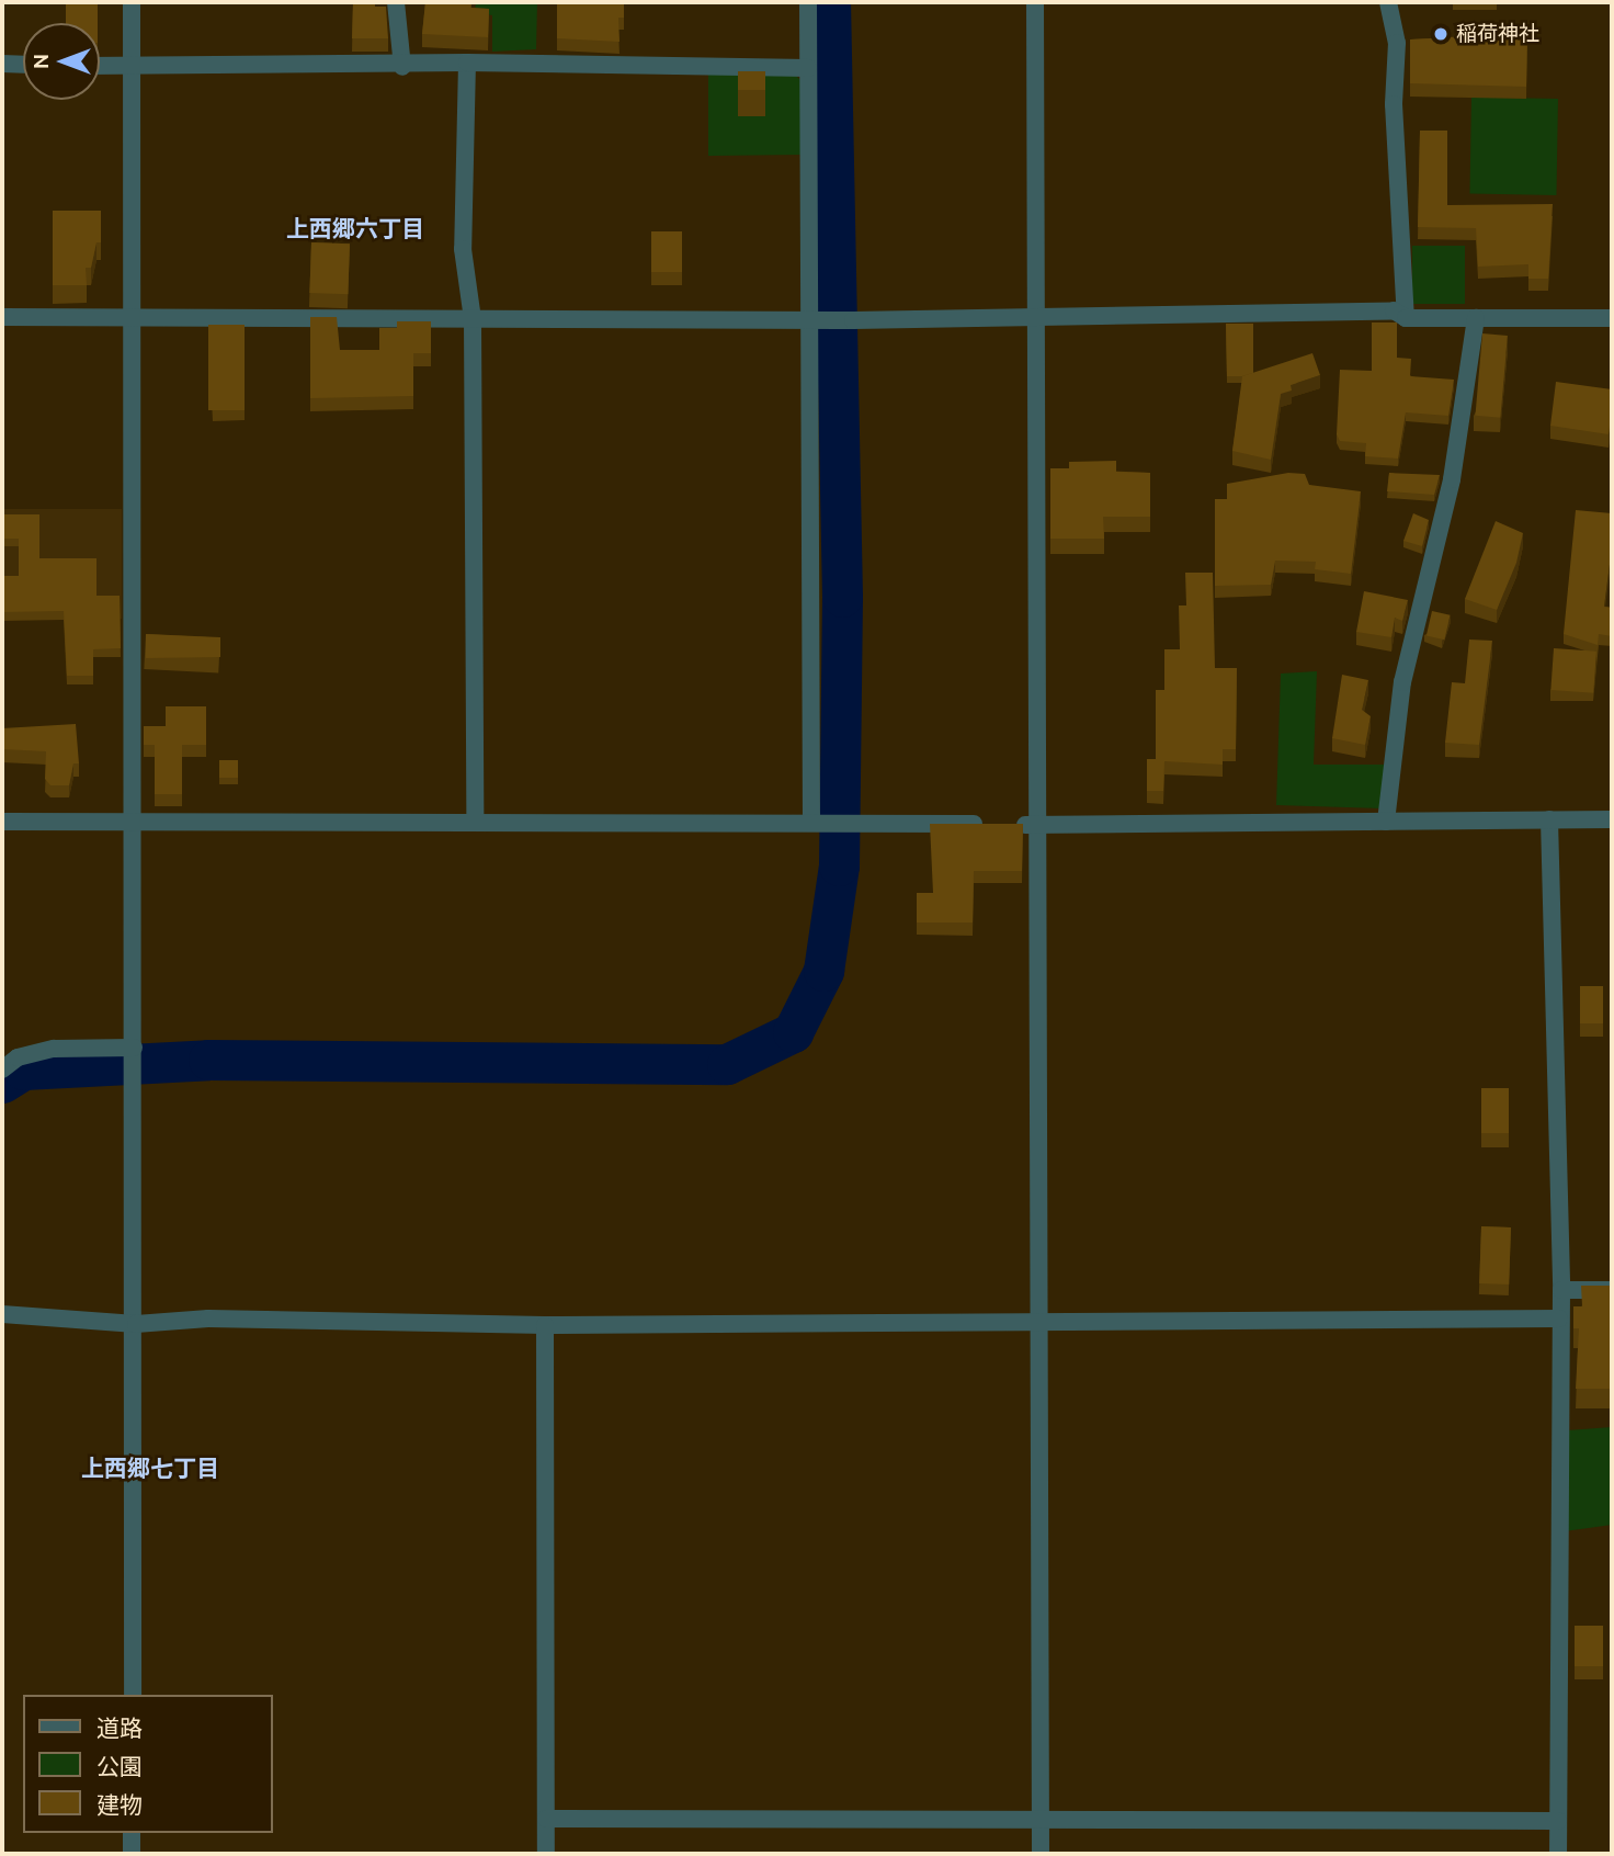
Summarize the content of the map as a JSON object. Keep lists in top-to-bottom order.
{
  "districts": ["上西郷六丁目", "上西郷七丁目"],
  "places": ["稲荷神社"],
  "legend": ["道路", "公園", "建物"],
  "north": "left"
}
